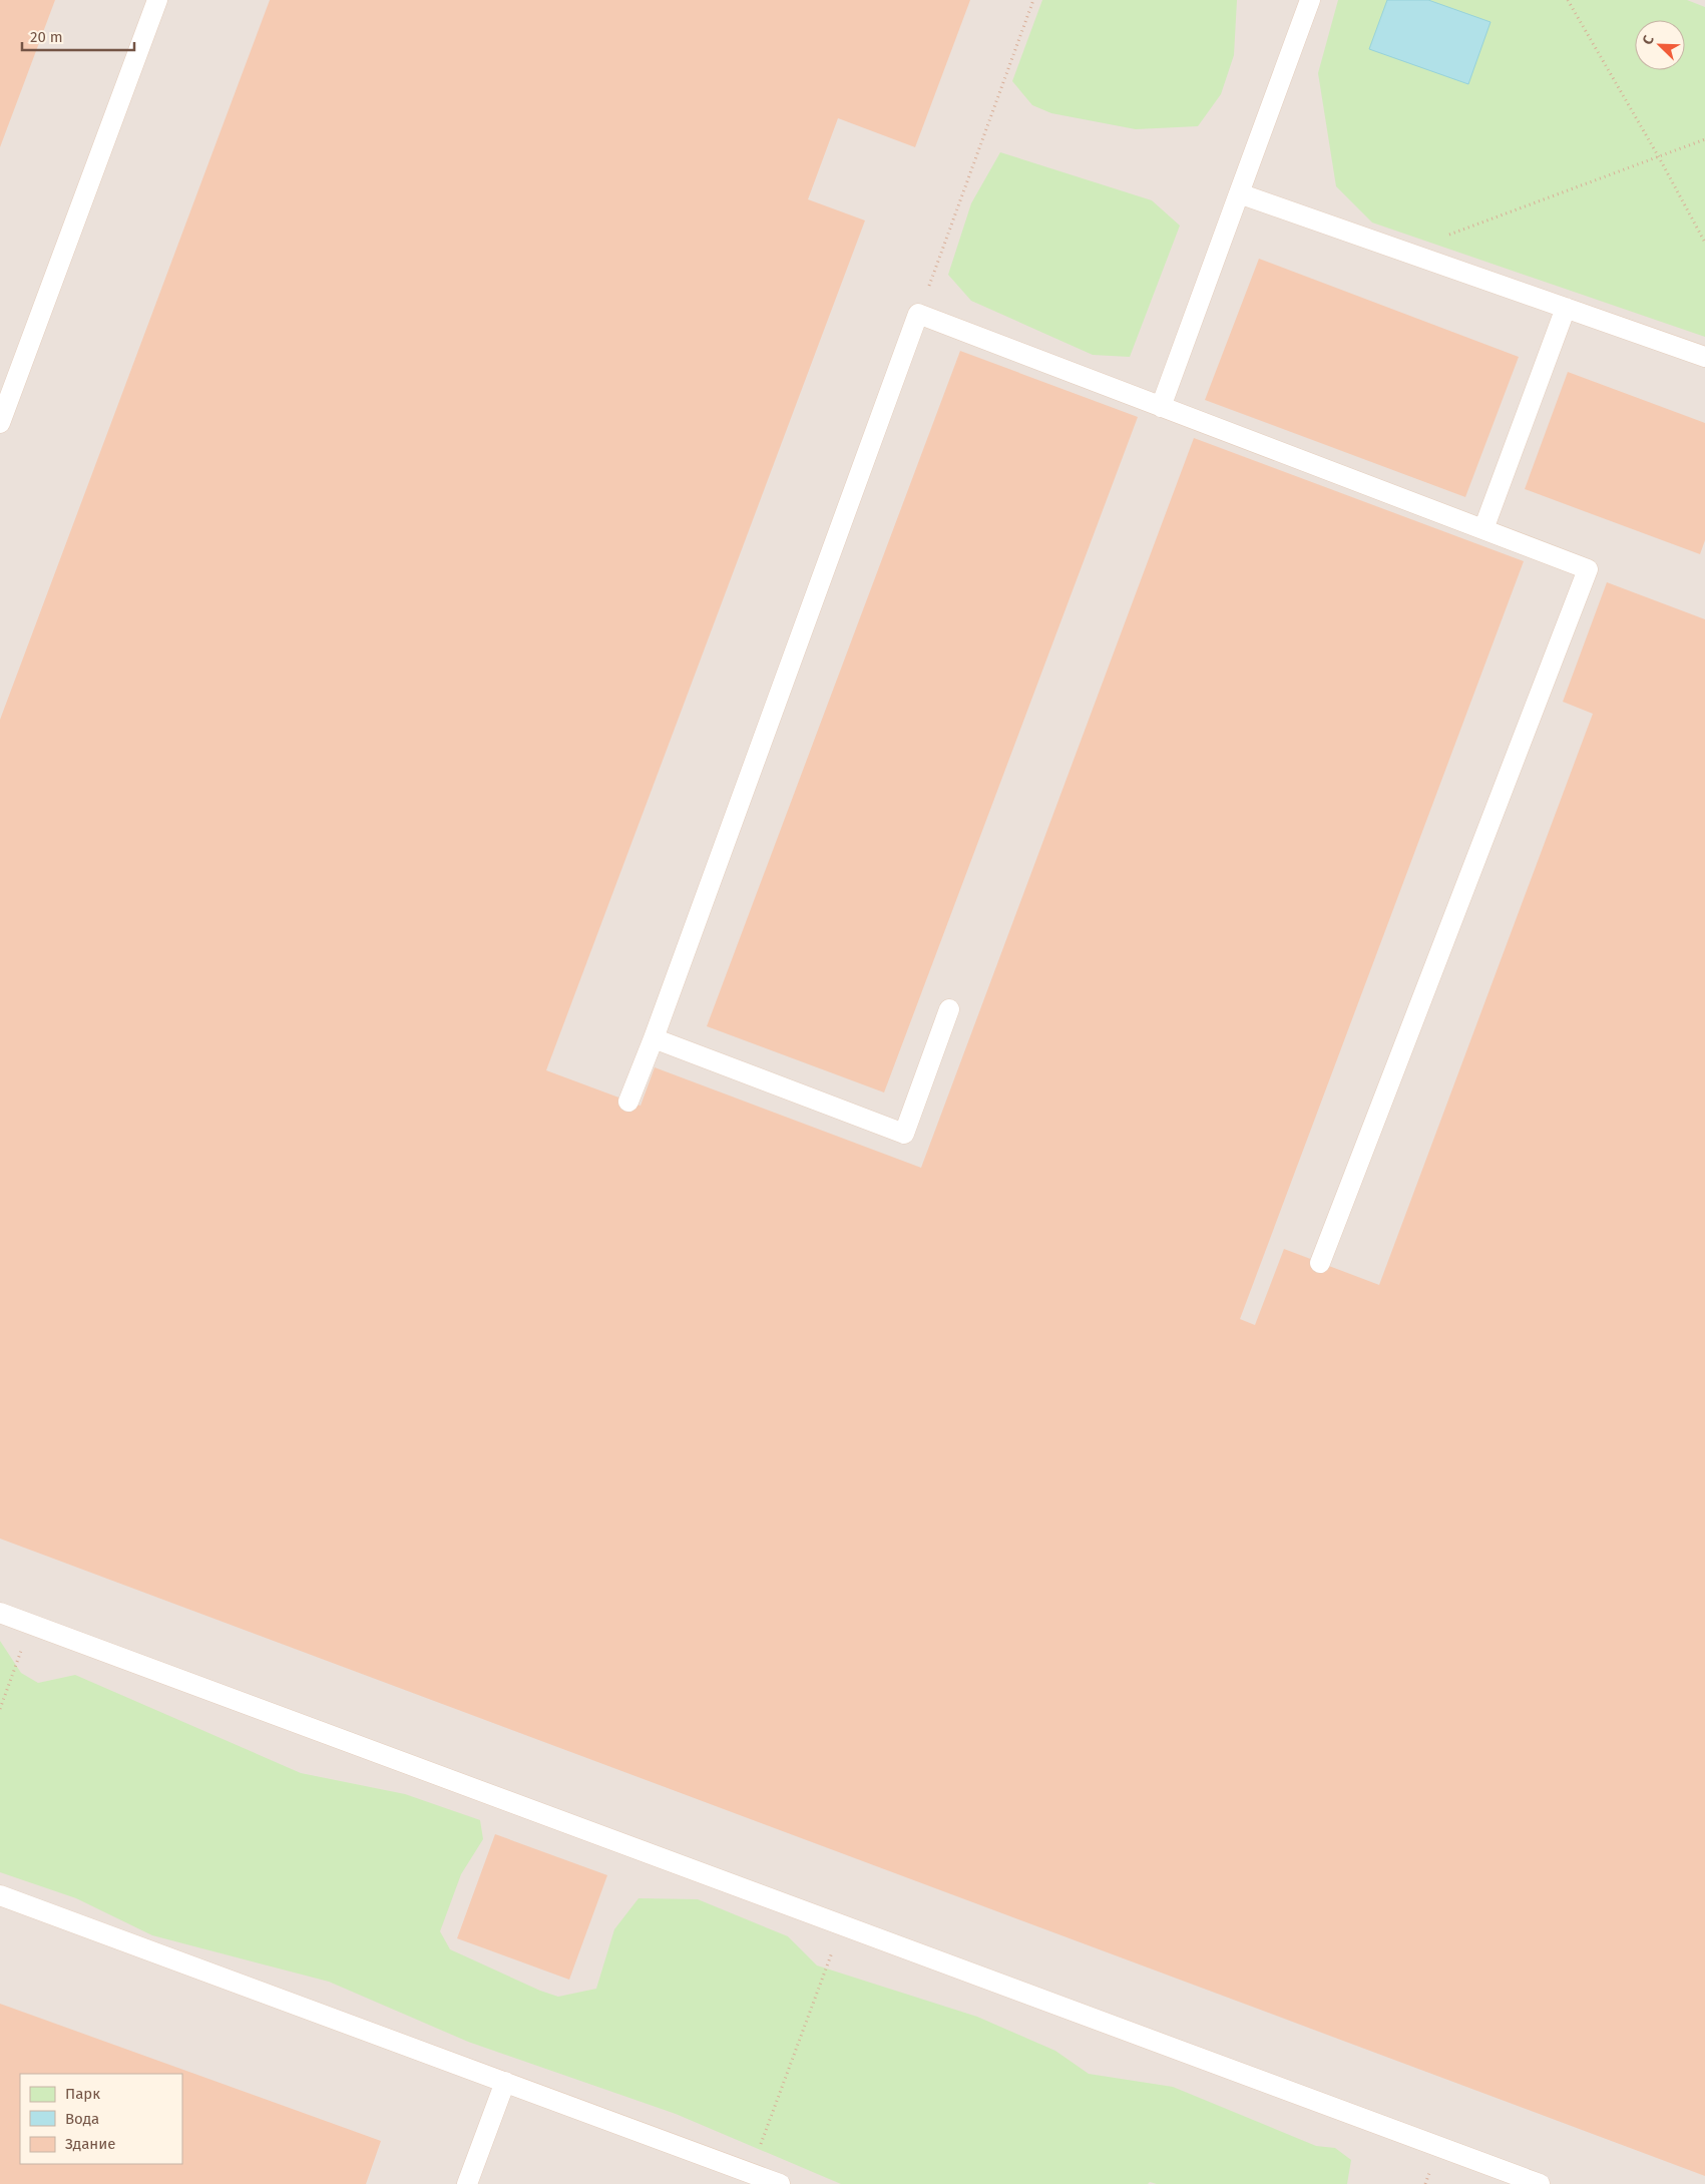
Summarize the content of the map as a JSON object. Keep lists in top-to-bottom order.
{
  "legend": ["Парк", "Вода", "Здание"],
  "scale_bar": "20 m",
  "north": "top left"
}
